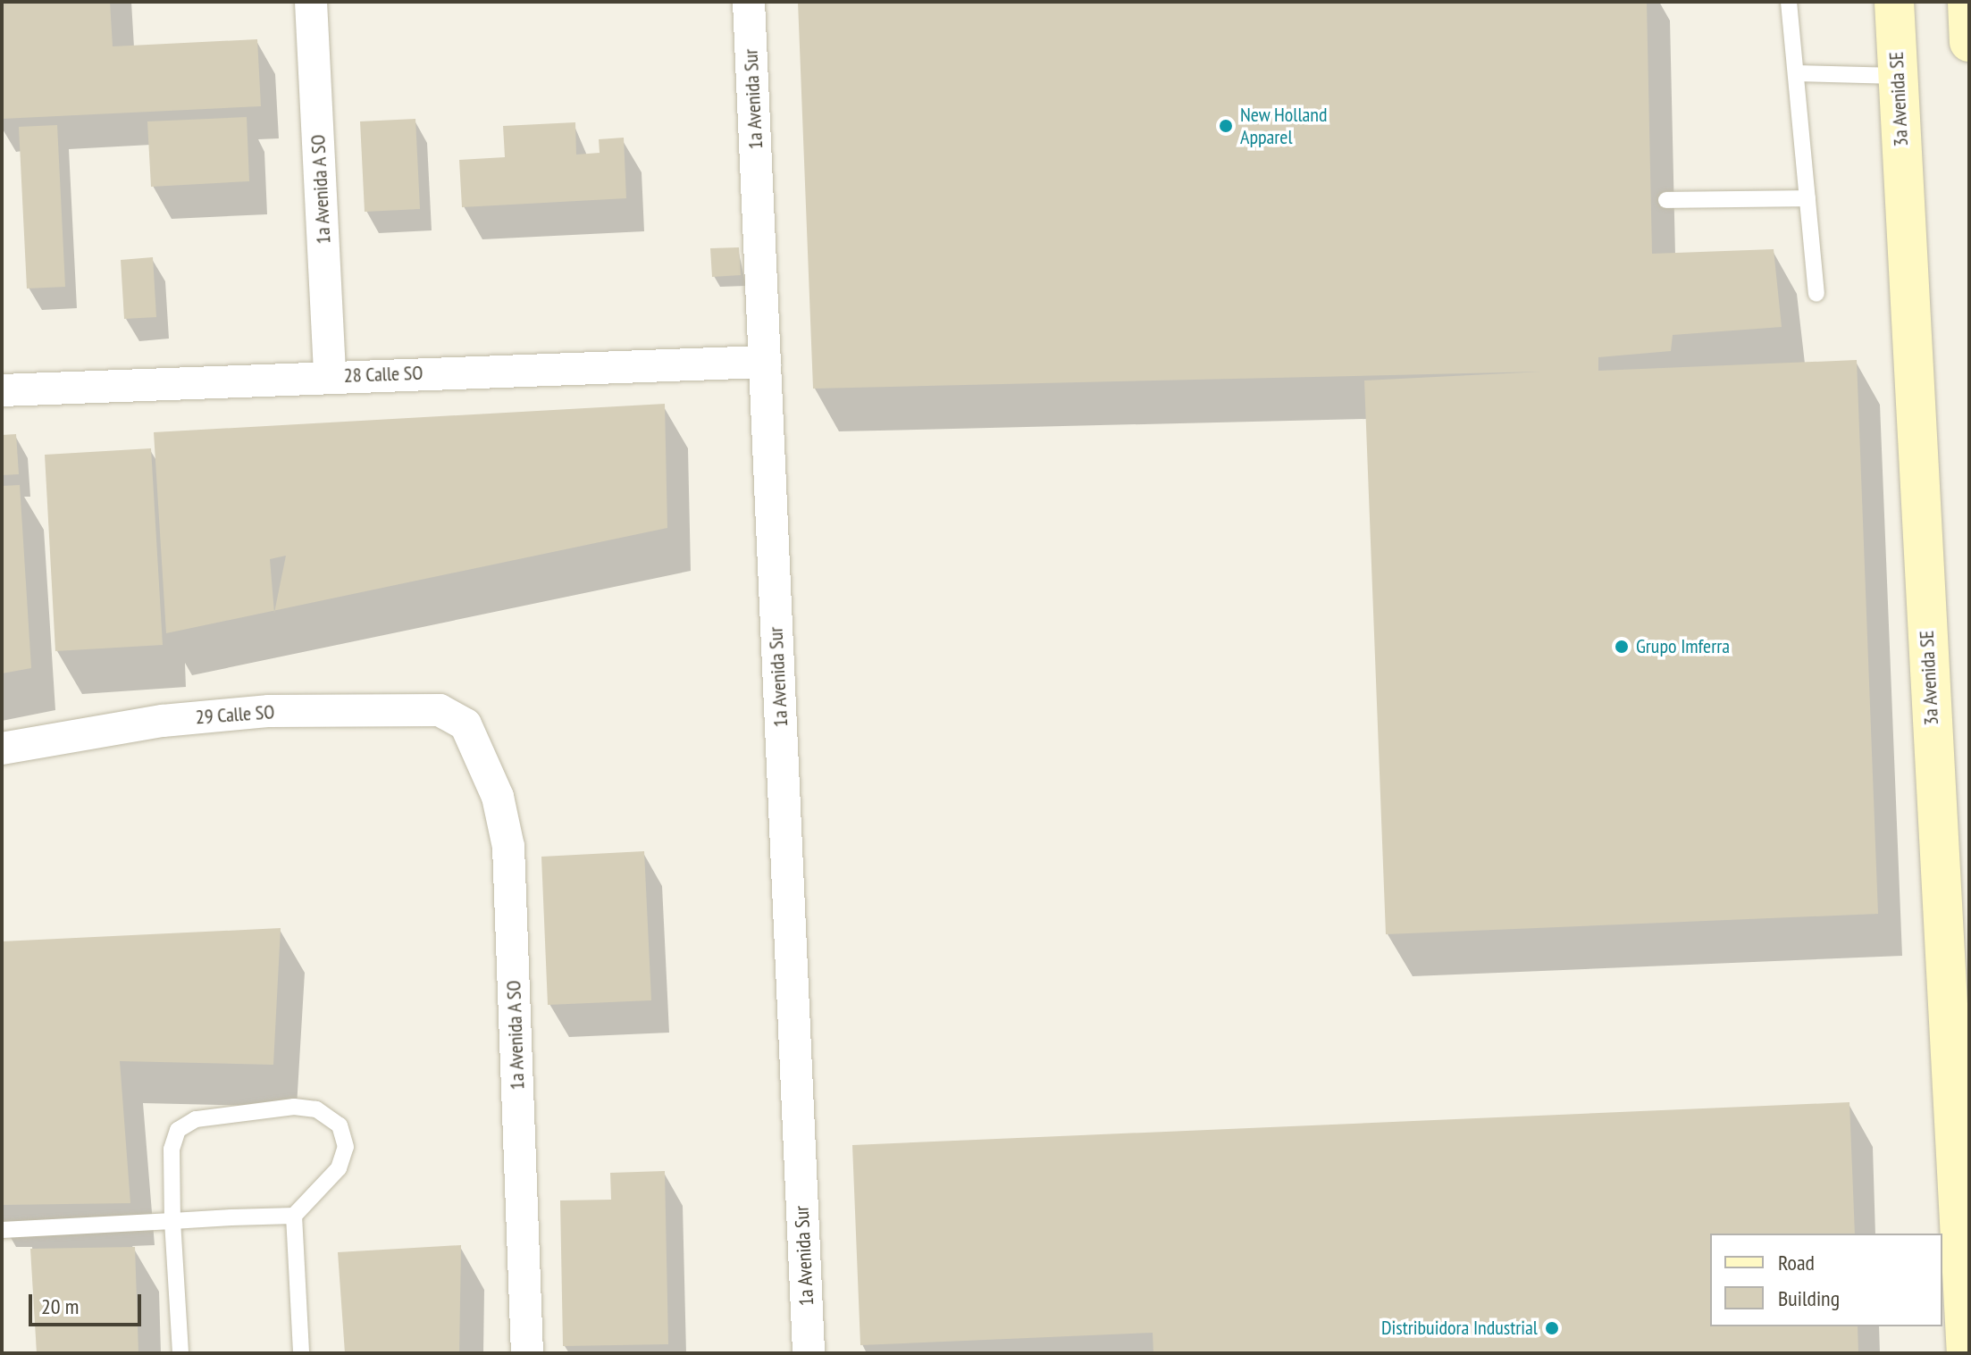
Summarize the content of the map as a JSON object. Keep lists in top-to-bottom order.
{
  "streets": {
    "main road": ["3a Avenida SE"],
    "street": [
      "1a Avenida Sur",
      "1a Avenida A SO",
      "28 Calle SO",
      "29 Calle SO"
    ]
  },
  "crossings": [
    ["1a Avenida Sur", "28 Calle SO"],
    ["1a Avenida A SO", "28 Calle SO"],
    ["1a Avenida A SO", "29 Calle SO"]
  ],
  "places": ["New Holland Apparel", "Grupo Imferra", "Distribuidora Industrial"],
  "legend": ["Road", "Building"],
  "scale_bar": "20 m"
}
